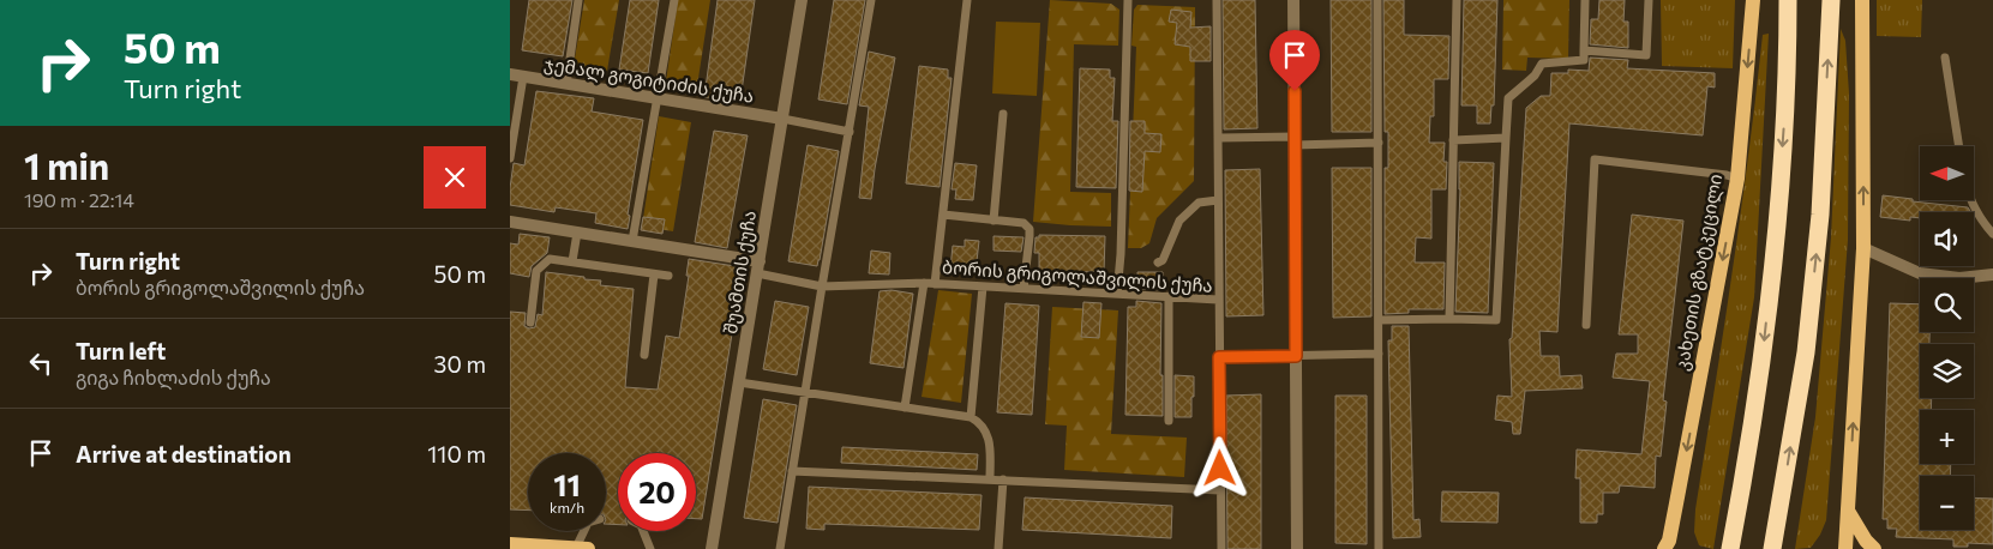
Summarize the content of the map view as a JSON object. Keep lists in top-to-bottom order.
{
  "streets": {
    "main road": ["კახეთის გზატკეცილი"],
    "street": ["ჯემალ გოგიტიძის ქუჩა", "შუამთის ქუჩა", "ბორის გრიგოლაშვილის ქუჩა"]
  },
  "crossings": [
    ["ჯემალ გოგიტიძის ქუჩა", "შუამთის ქუჩა"],
    ["შუამთის ქუჩა", "ბორის გრიგოლაშვილის ქუჩა"]
  ],
  "north": "left",
  "page": {
    "turn": ["50 m", "Turn right"],
    "heading": ["1 min", "190 m · 22:14"],
    "map_buttons": ["+", "−"],
    "list": [
      {
        "name": "Turn right",
        "note": "ბორის გრიგოლაშვილის ქუჩა",
        "value": "50 m"
      },
      {
        "name": "Turn left",
        "note": "გიგა ჩიხლაძის ქუჩა",
        "value": "30 m"
      },
      {
        "name": "Arrive at destination",
        "value": "110 m"
      }
    ],
    "speed": "11 km/h",
    "limit": "20"
  }
}
